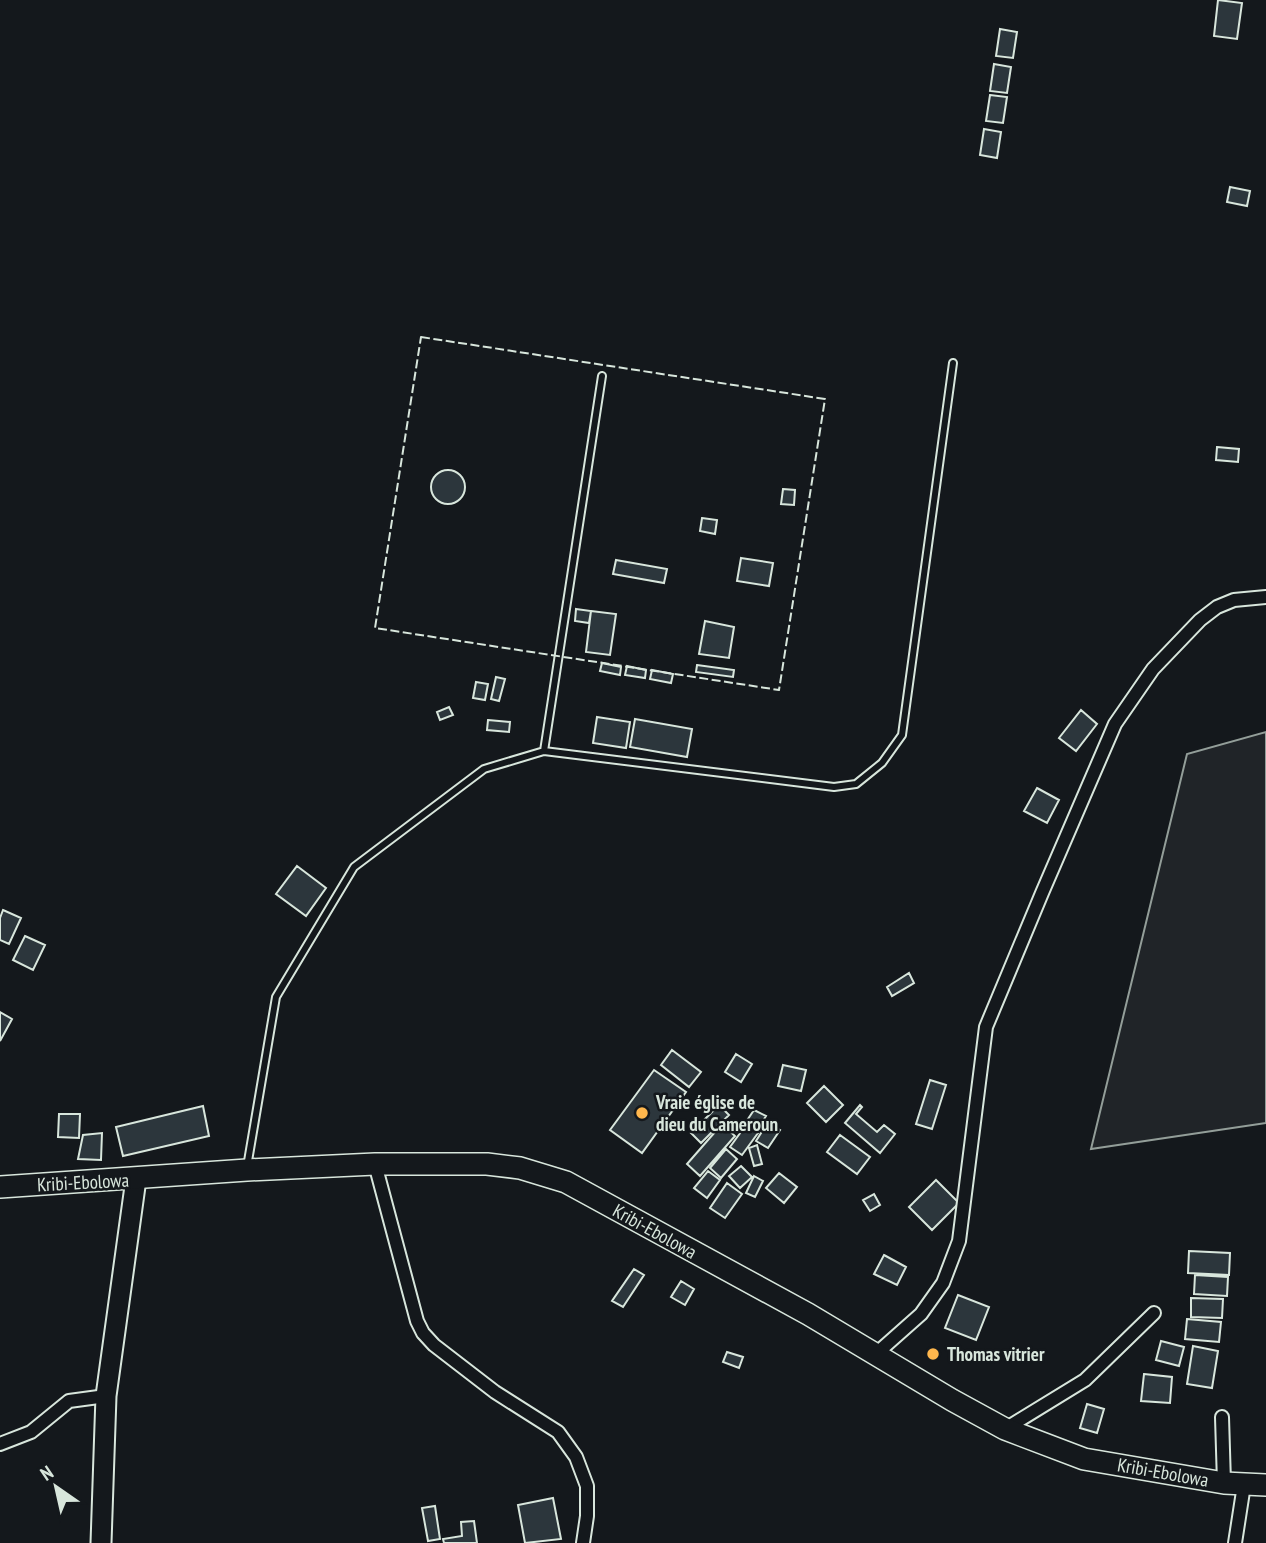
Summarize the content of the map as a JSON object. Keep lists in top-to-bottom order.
{
  "streets": {
    "highway": ["Kribi-Ebolowa"]
  },
  "places": ["Vraie église de dieu du Cameroun", "Thomas vitrier"],
  "north": "top left"
}
